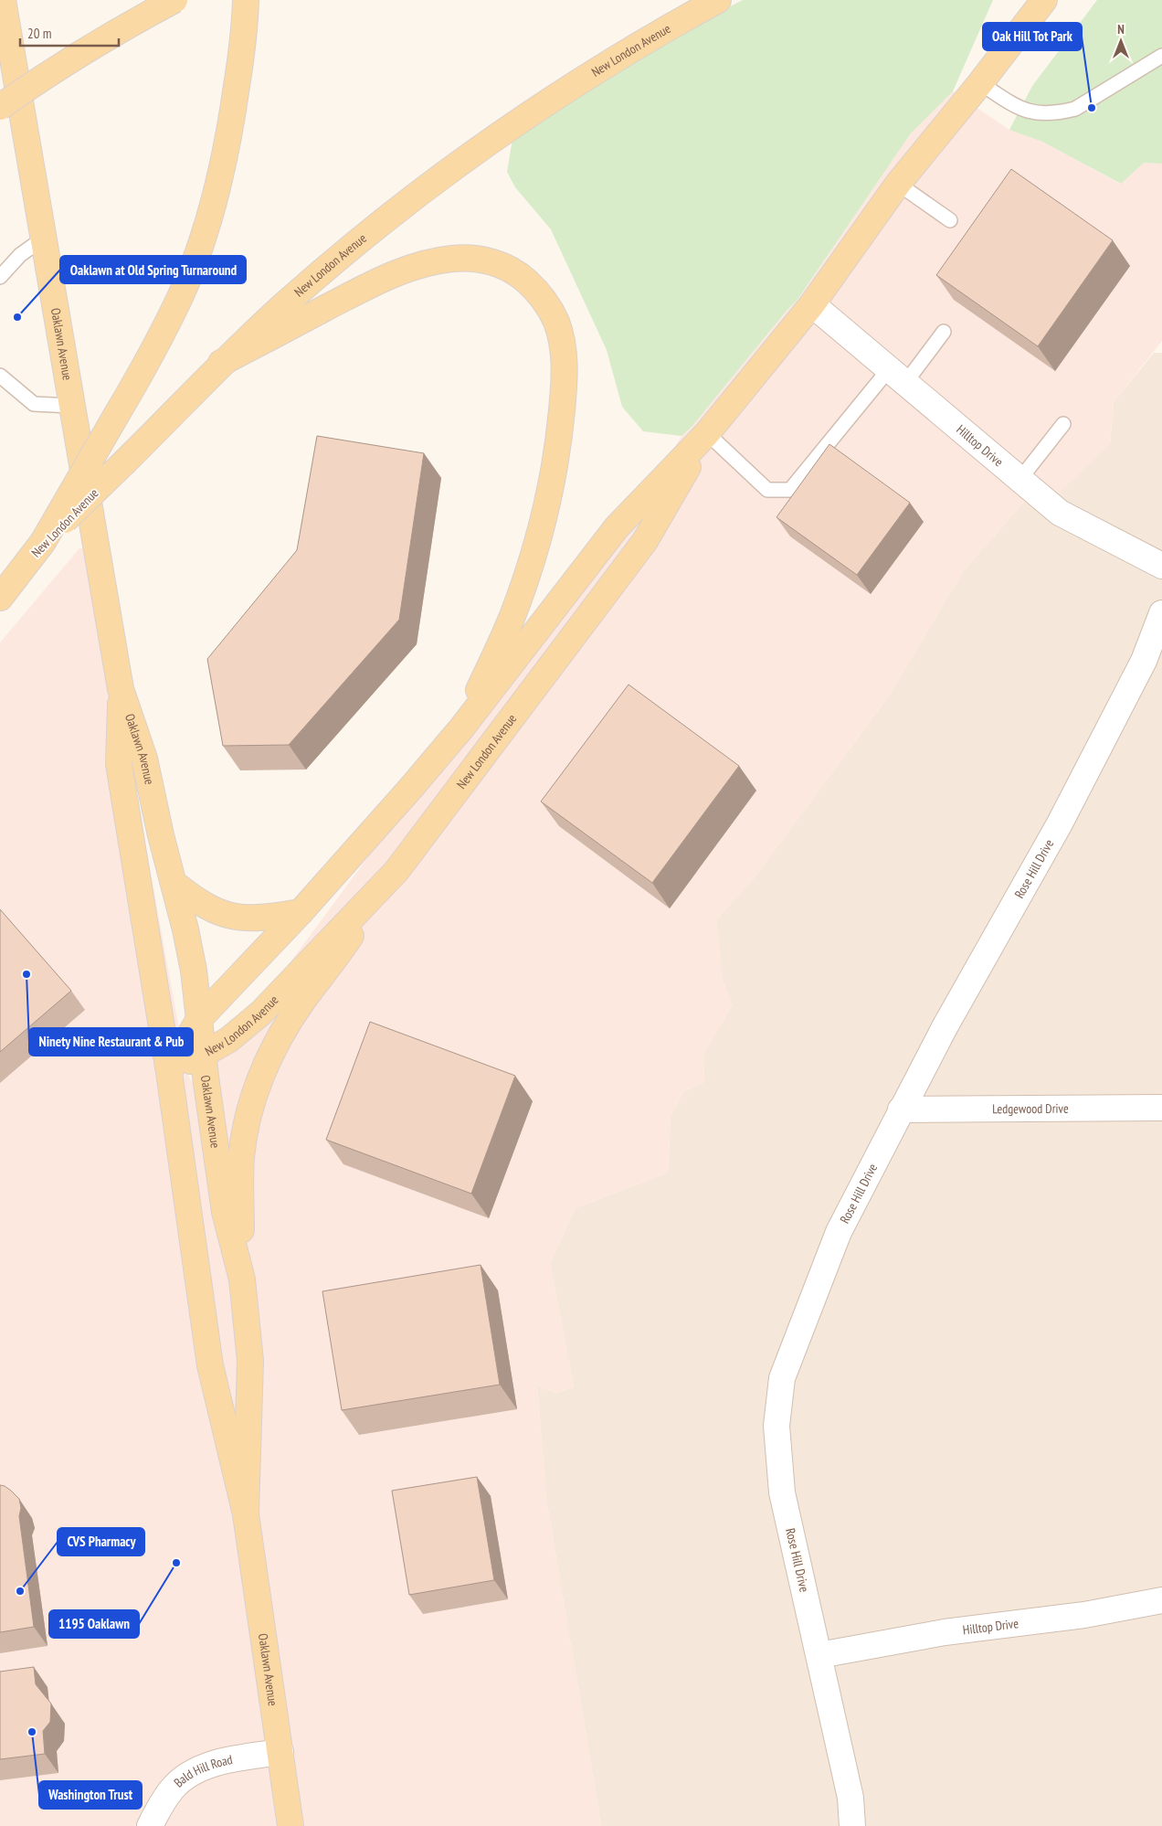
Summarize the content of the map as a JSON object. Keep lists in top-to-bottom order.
{
  "streets": {
    "main road": ["New London Avenue", "Oaklawn Avenue"],
    "street": [
      "Hilltop Drive",
      "Rose Hill Drive",
      "Ledgewood Drive",
      "Bald Hill Road"
    ]
  },
  "crossings": [
    ["New London Avenue", "Oaklawn Avenue"],
    ["New London Avenue", "Hilltop Drive"],
    ["Oaklawn Avenue", "Bald Hill Road"],
    ["Hilltop Drive", "Rose Hill Drive"],
    ["Rose Hill Drive", "Ledgewood Drive"]
  ],
  "places": [
    "Oak Hill Tot Park",
    "Oaklawn at Old Spring Turnaround",
    "Ninety Nine Restaurant & Pub",
    "1195 Oaklawn",
    "CVS Pharmacy",
    "Washington Trust"
  ],
  "scale_bar": "20 m",
  "north": "top"
}
